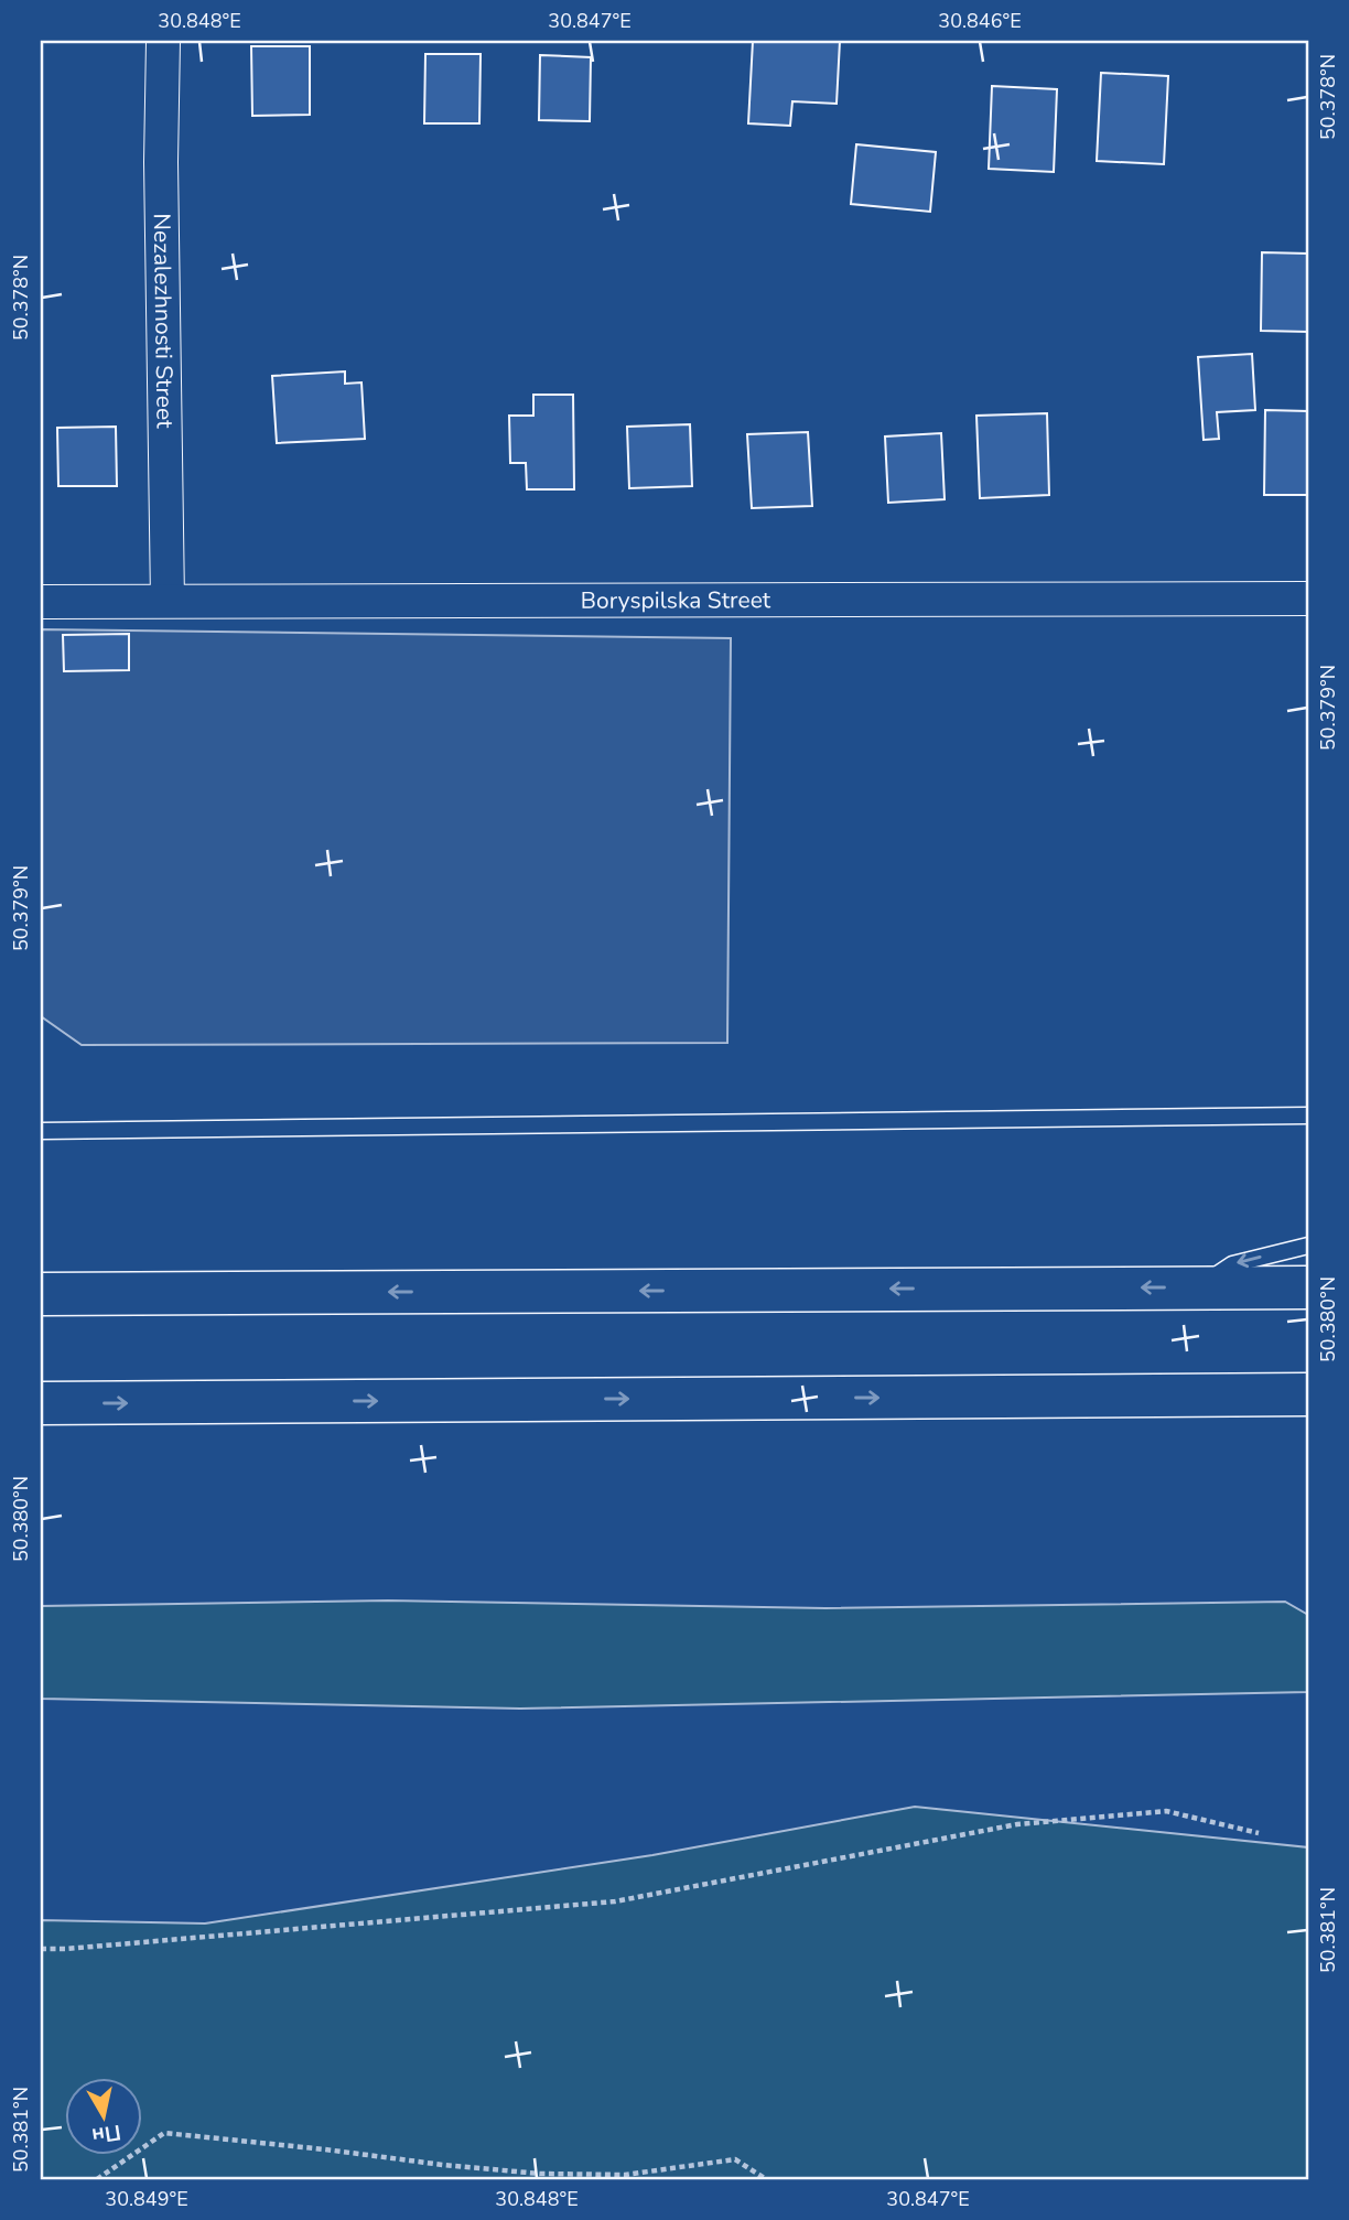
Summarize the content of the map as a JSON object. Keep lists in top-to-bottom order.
{
  "streets": {
    "street": ["Nezalezhnosti Street", "Boryspilska Street"]
  },
  "crossings": [
    ["Nezalezhnosti Street", "Boryspilska Street"]
  ],
  "north": "bottom",
  "coordinates": [
    "30.848°E",
    "30.847°E",
    "30.846°E",
    "50.378°N",
    "50.379°N",
    "50.380°N",
    "50.381°N",
    "30.849°E"
  ]
}
